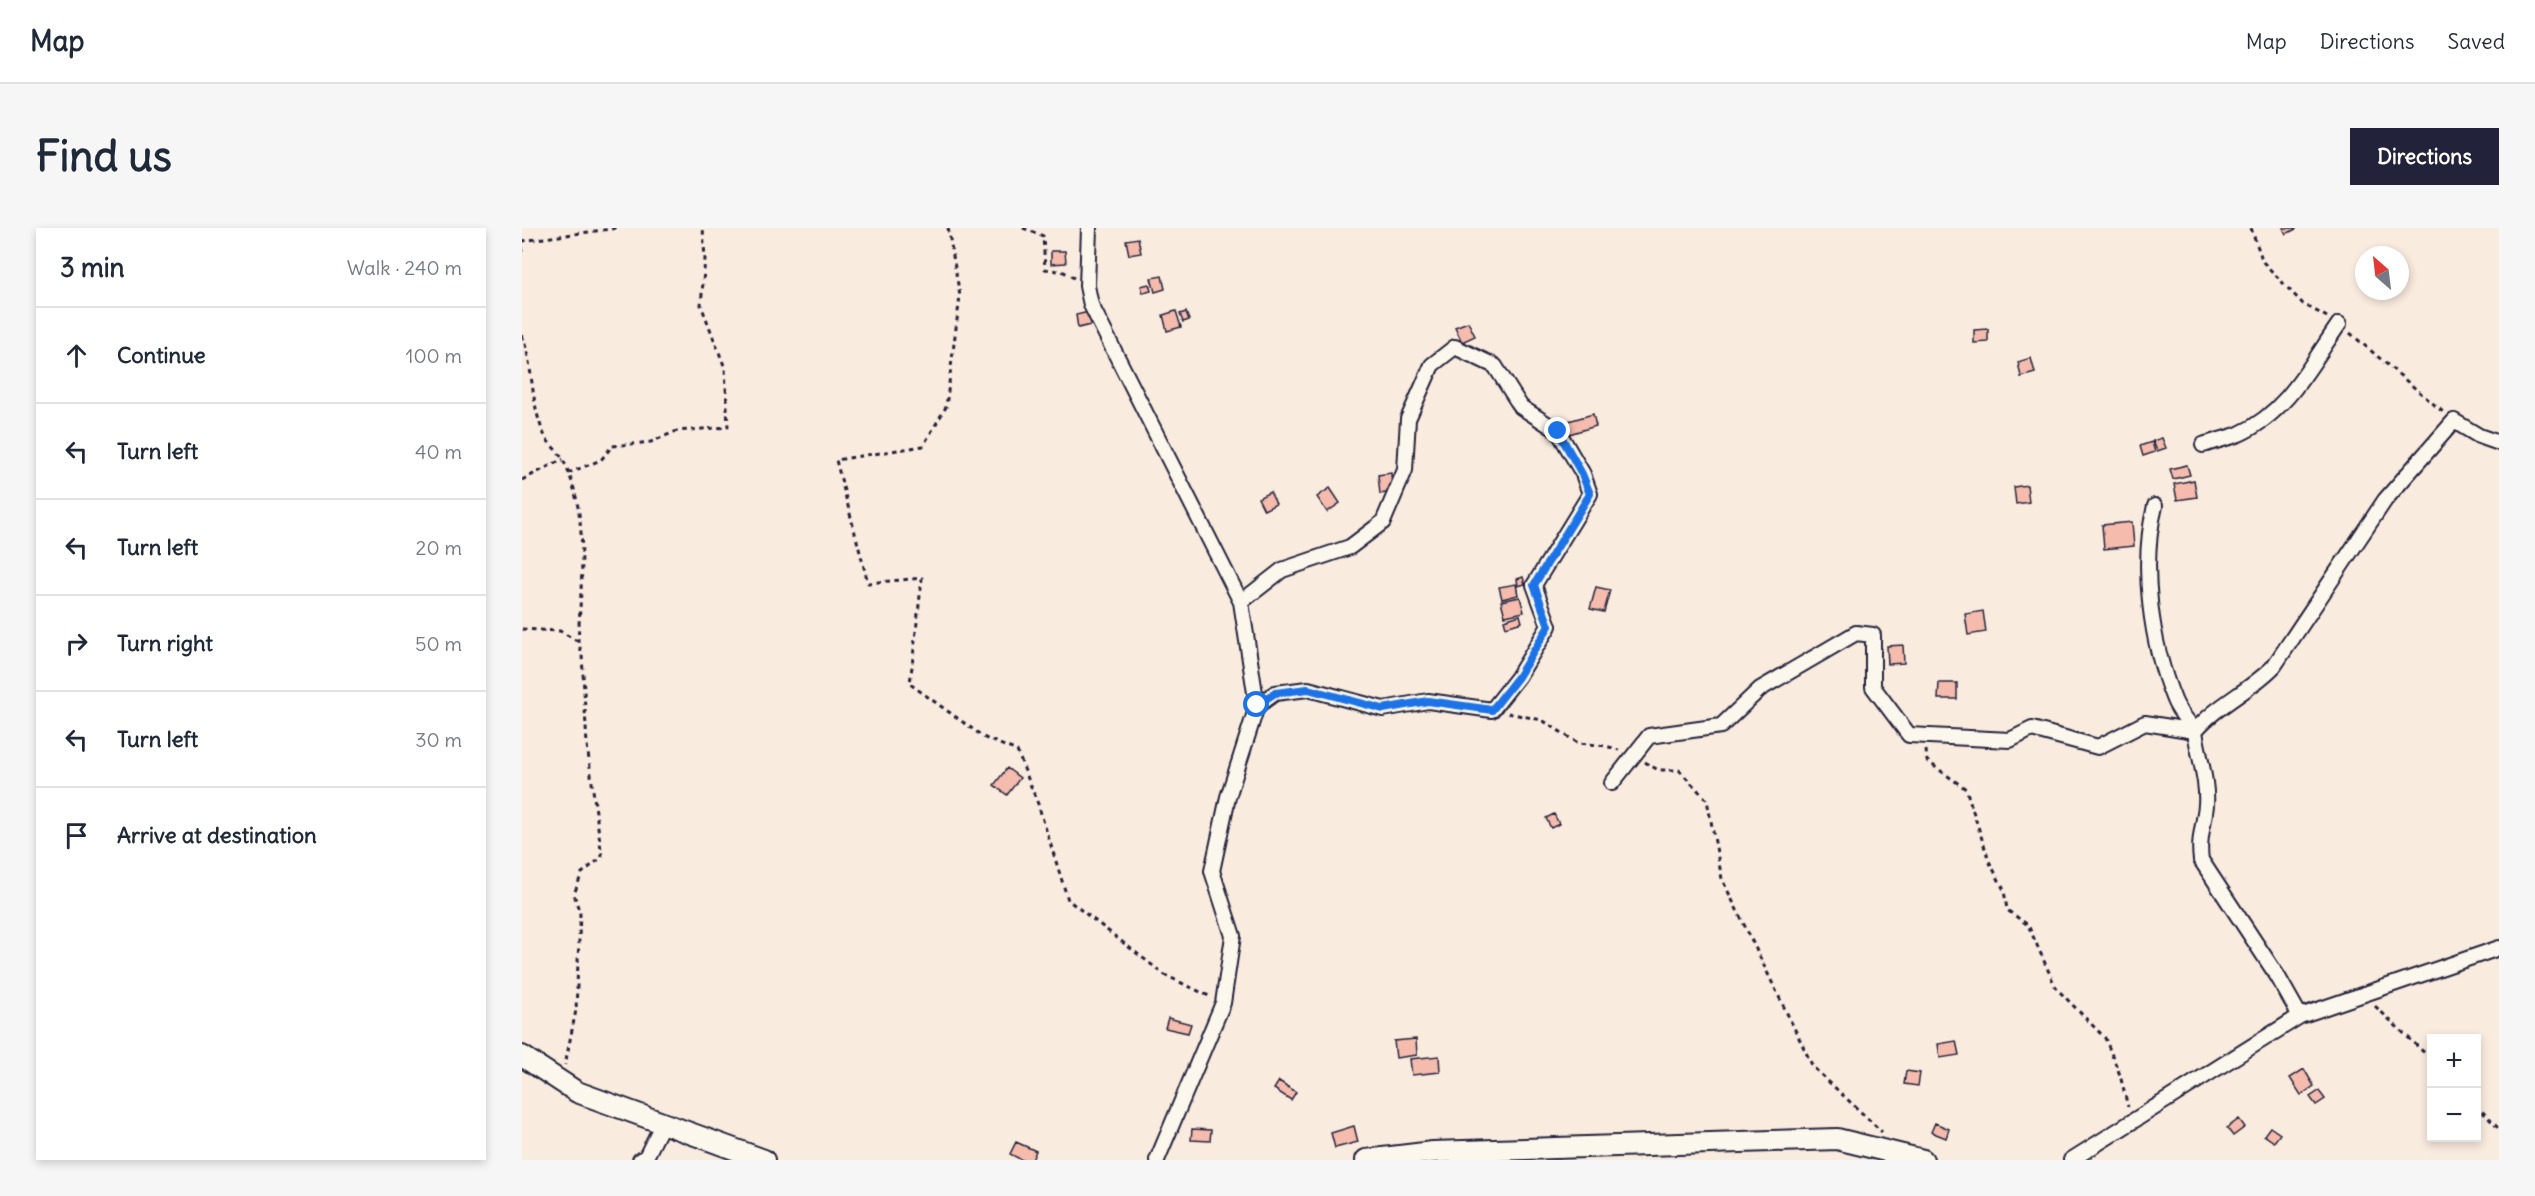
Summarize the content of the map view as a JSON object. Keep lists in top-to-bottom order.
{
  "north": "top left",
  "page": {
    "header": "Map",
    "nav": ["Map", "Directions", "Saved"],
    "buttons": "Directions",
    "title": "Find us",
    "heading": ["3 min", "Walk · 240 m"],
    "list": [
      ["Continue", "100 m"],
      ["Turn left", "40 m"],
      ["Turn left", "20 m"],
      ["Turn right", "50 m"],
      ["Turn left", "30 m"],
      "Arrive at destination"
    ],
    "map_buttons": ["+", "−"]
  }
}
